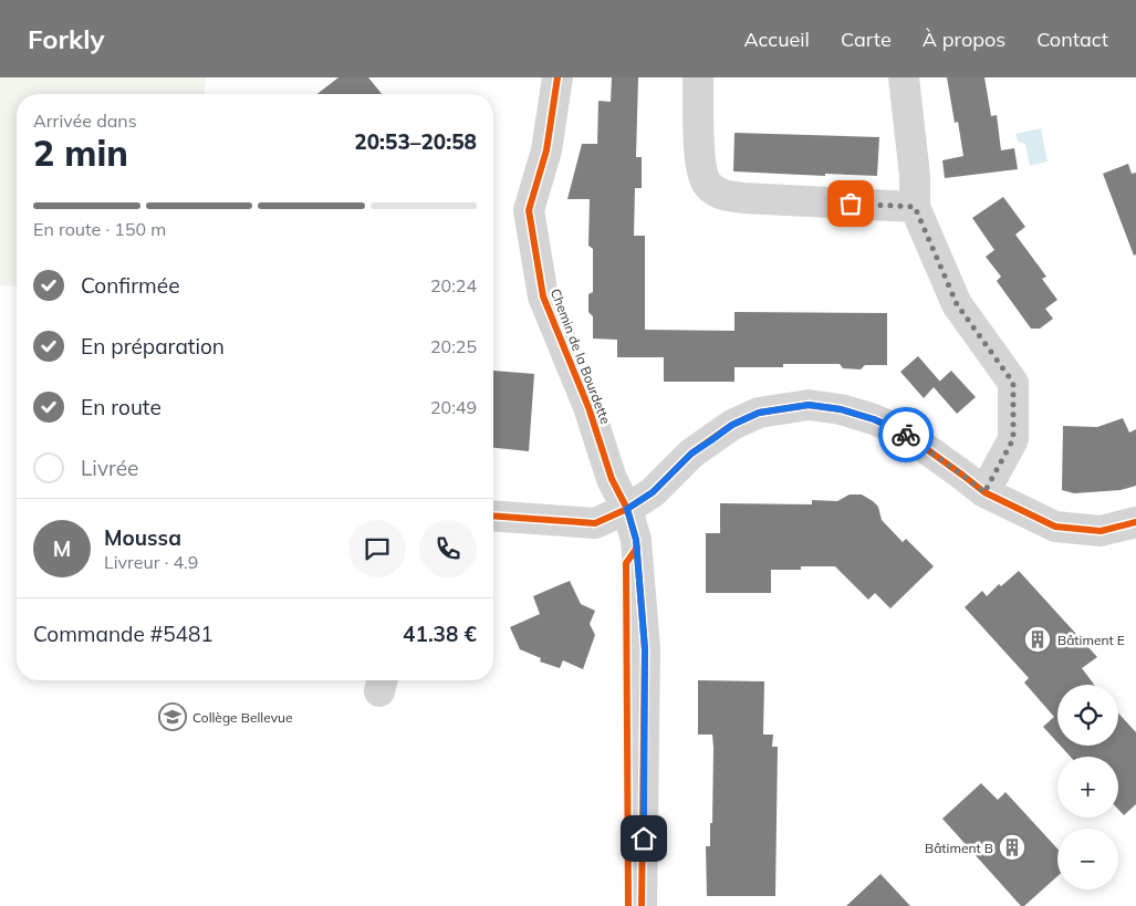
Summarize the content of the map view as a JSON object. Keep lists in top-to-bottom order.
{
  "streets": {
    "street": ["Chemin de la Bourdette"]
  },
  "places": {
    "building": ["Bâtiment E", "Bâtiment B"],
    "school or university": ["Collège Bellevue"]
  },
  "page": {
    "header": "Forkly",
    "nav": [
      "Accueil",
      "Carte",
      "À propos",
      "Contact"
    ],
    "heading": ["2 min", "Arrivée dans", "20:53–20:58"],
    "panel": [
      "Moussa",
      "Livreur · 4.9",
      "Commande #5481",
      "41.38 €"
    ],
    "bar": "En route · 150 m",
    "list": [
      ["Confirmée", "20:24"],
      ["En préparation", "20:25"],
      ["En route", "20:49"],
      "Livrée"
    ],
    "round": "M",
    "map_buttons": ["+", "−"]
  }
}
